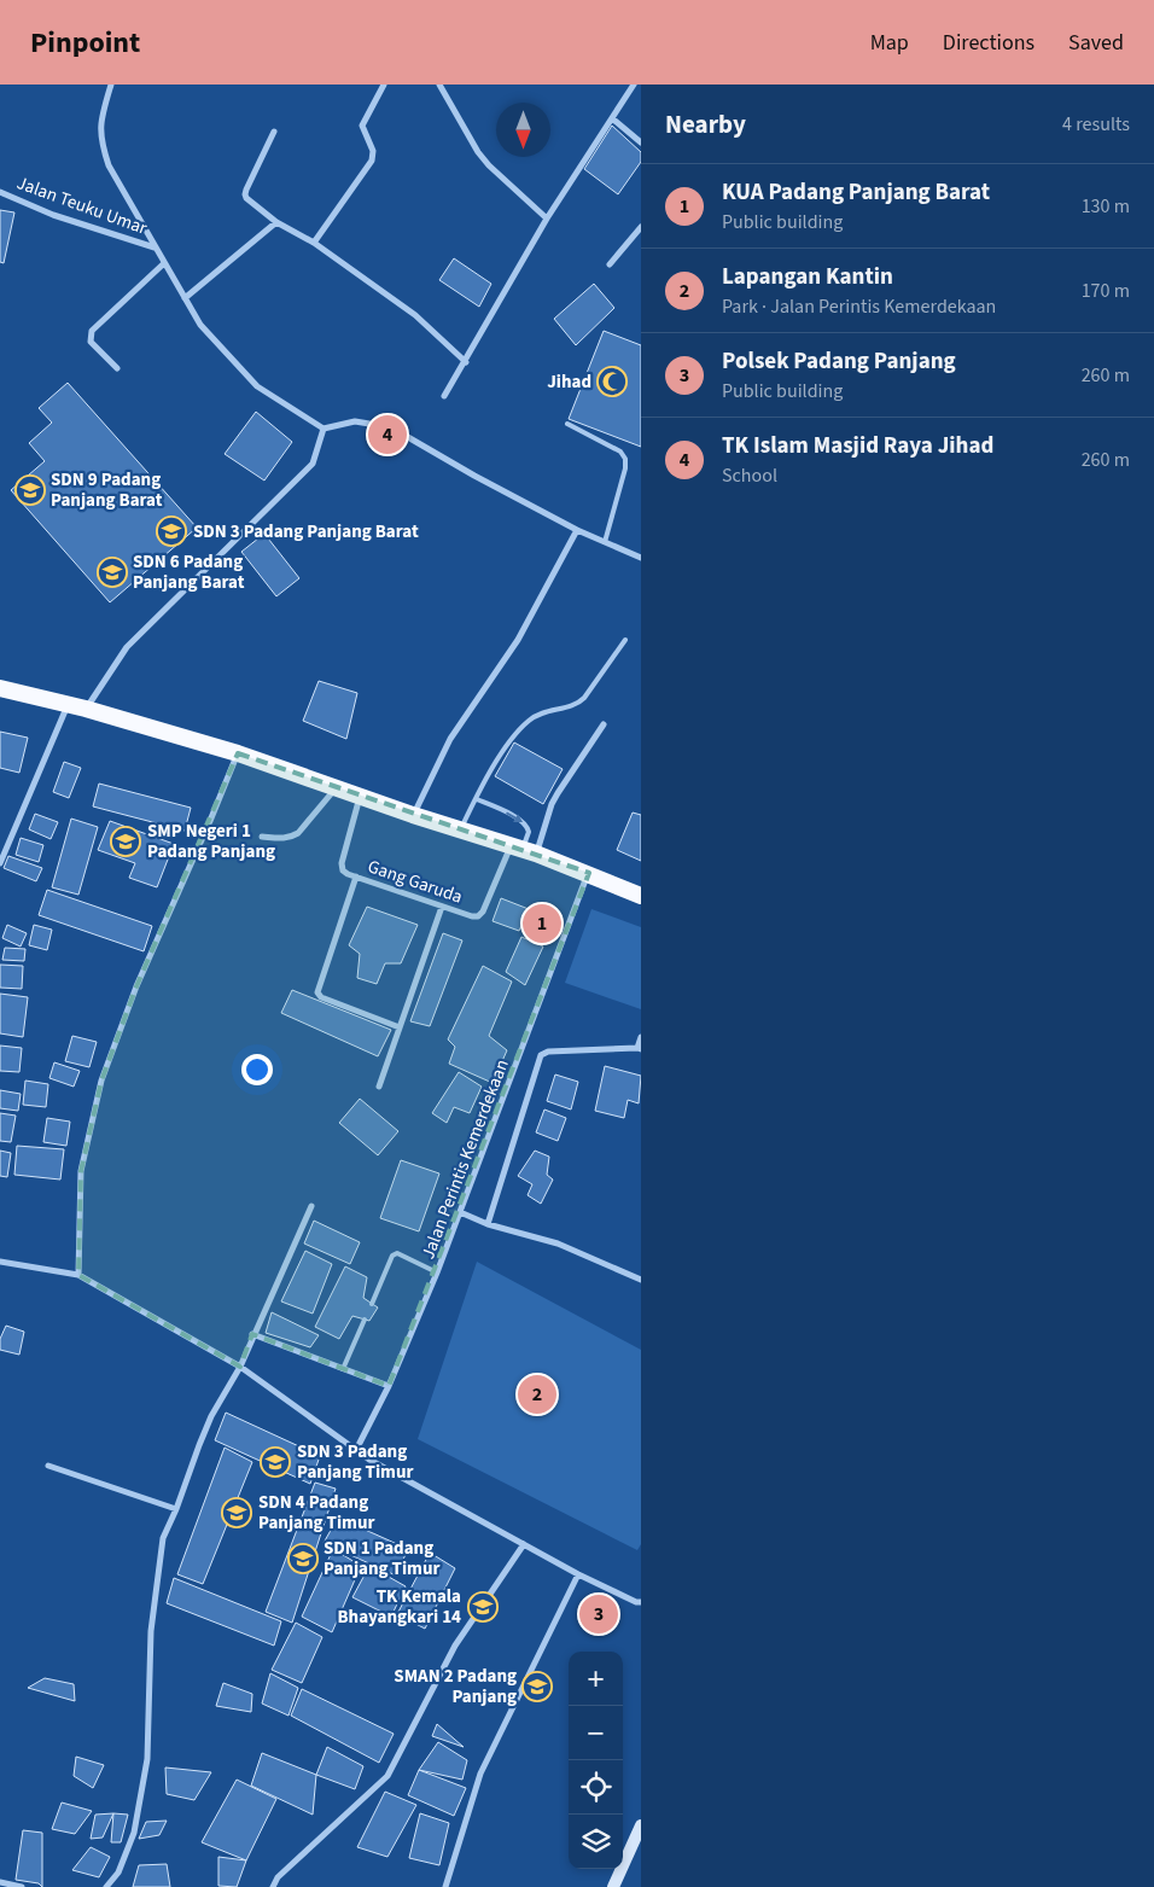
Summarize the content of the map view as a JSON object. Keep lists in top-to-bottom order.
{
  "streets": {
    "street": ["Jalan Teuku Umar", "Gang Garuda", "Jalan Perintis Kemerdekaan"]
  },
  "places": {
    "mosque": ["Jihad"],
    "school or university": [
      "SDN 9 Padang Panjang Barat",
      "SDN 3 Padang Panjang Barat",
      "SDN 6 Padang Panjang Barat",
      "SMP Negeri 1 Padang Panjang",
      "SDN 3 Padang Panjang Timur",
      "SDN 4 Padang Panjang Timur",
      "SDN 1 Padang Panjang Timur",
      "TK Kemala Bhayangkari 14",
      "SMAN 2 Padang Panjang"
    ]
  },
  "north": "bottom",
  "page": {
    "header": "Pinpoint",
    "nav": ["Map", "Directions", "Saved"],
    "heading": ["Nearby", "4 results"],
    "list": [
      {
        "mark": "1",
        "name": "KUA Padang Panjang Barat",
        "note": "Public building",
        "value": "130 m"
      },
      {
        "mark": "2",
        "name": "Lapangan Kantin",
        "note": "Park · Jalan Perintis Kemerdekaan",
        "value": "170 m"
      },
      {
        "mark": "3",
        "name": "Polsek Padang Panjang",
        "note": "Public building",
        "value": "260 m"
      },
      {
        "mark": "4",
        "name": "TK Islam Masjid Raya Jihad",
        "note": "School",
        "value": "260 m"
      }
    ],
    "pins": [
      "4",
      "1",
      "2",
      "3"
    ],
    "map_buttons": ["+", "−"]
  }
}
